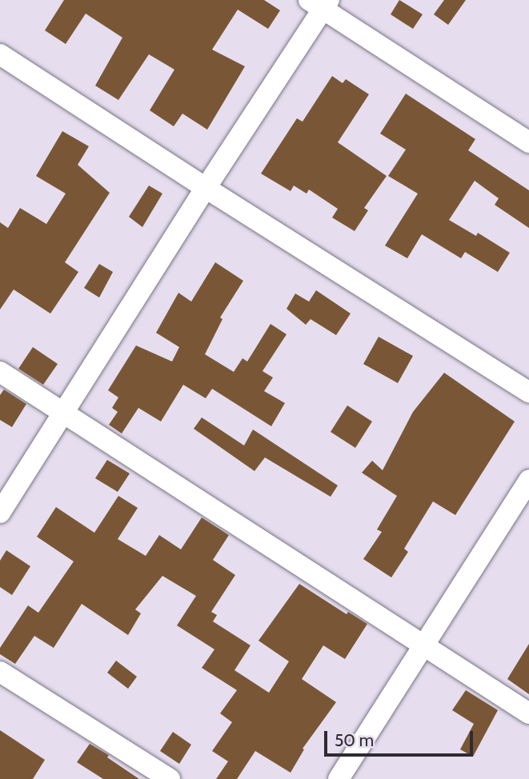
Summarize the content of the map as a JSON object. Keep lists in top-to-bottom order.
{
  "scale_bar": "50 m"
}
